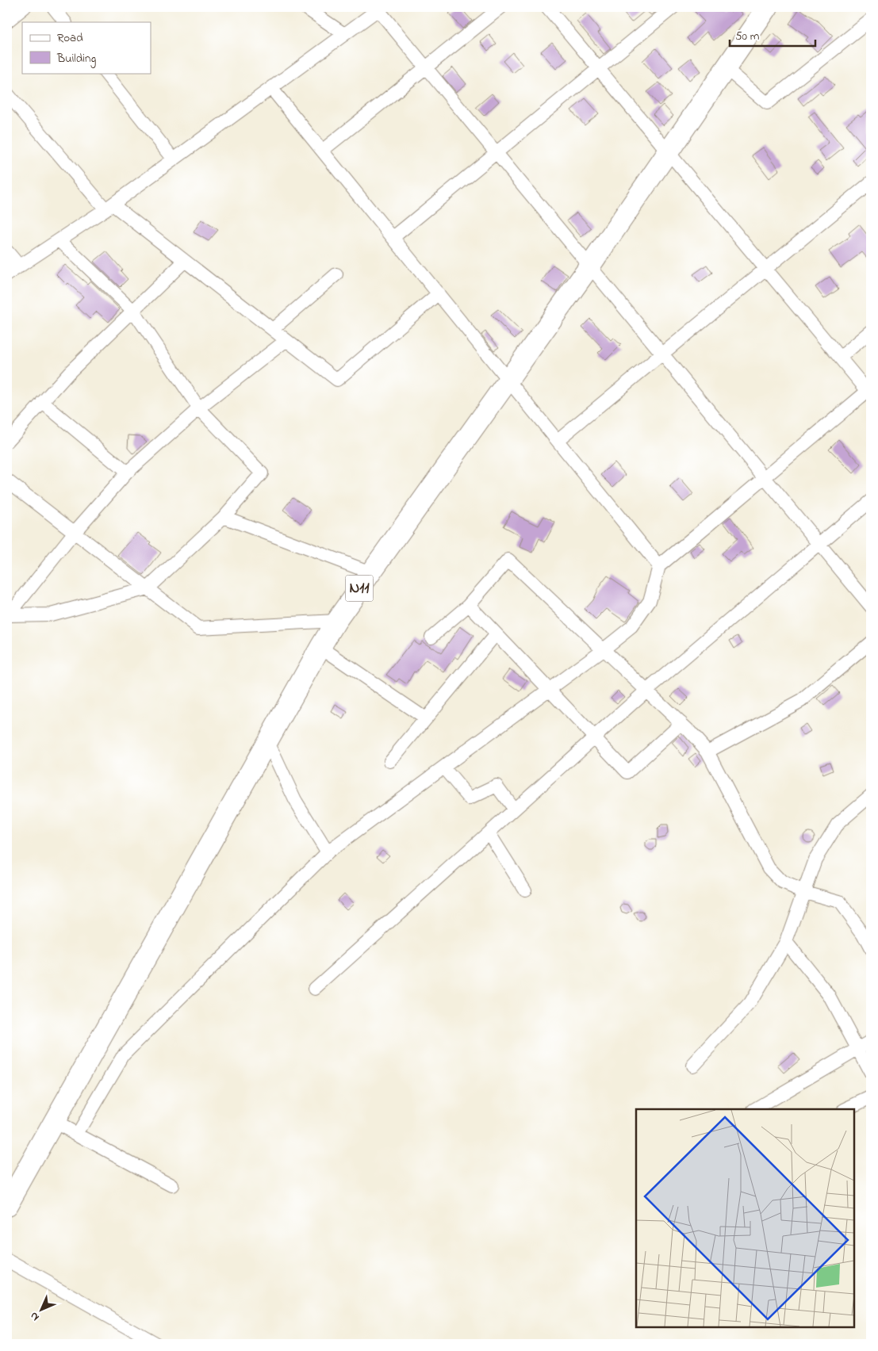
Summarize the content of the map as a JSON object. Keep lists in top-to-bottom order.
{
  "streets": {
    "main road": ["N11"]
  },
  "legend": ["Road", "Building"],
  "scale_bar": "50 m",
  "north": "bottom left"
}
